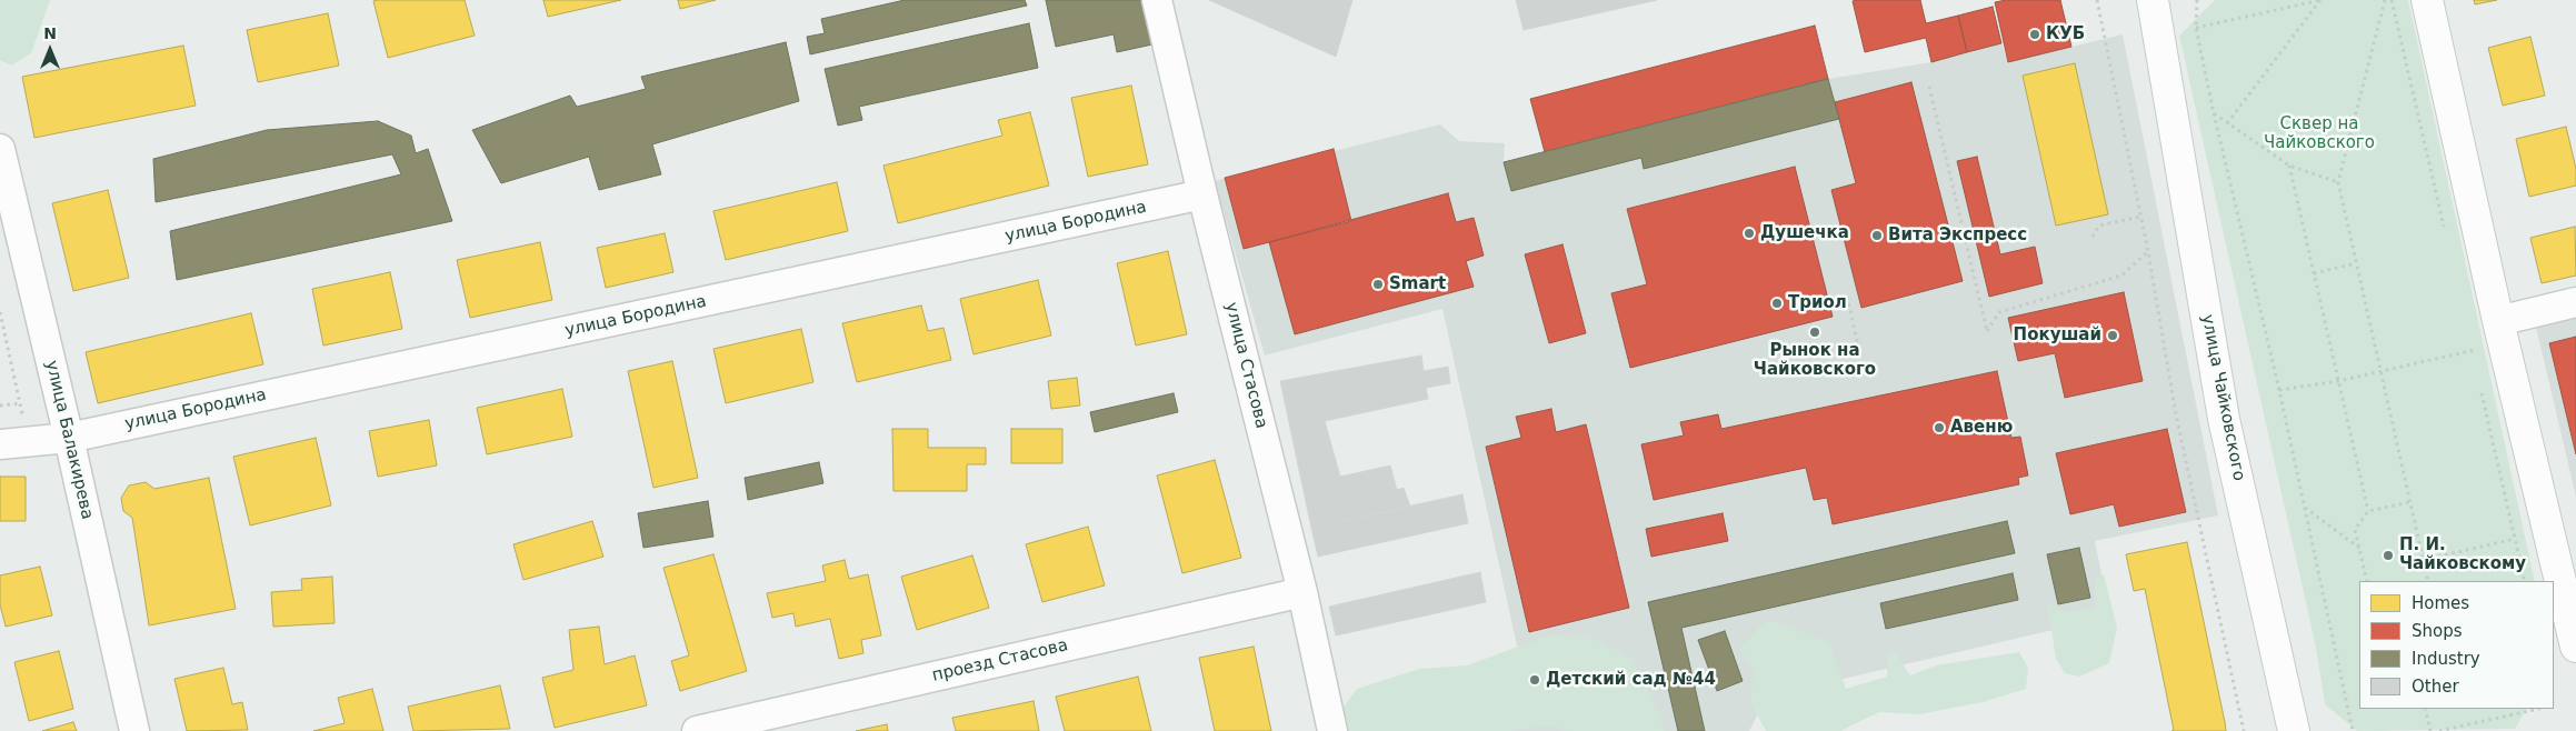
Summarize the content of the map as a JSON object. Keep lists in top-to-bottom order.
{
  "streets": {
    "main road": ["улица Чайковского"],
    "street": [
      "улица Бородина",
      "улица Стасова",
      "улица Балакирева",
      "проезд Стасова"
    ]
  },
  "crossings": [
    ["улица Бородина", "улица Стасова"],
    ["улица Бородина", "улица Балакирева"],
    ["улица Стасова", "проезд Стасова"]
  ],
  "parks": ["Сквер на Чайковского"],
  "places": [
    "КУБ",
    "Душечка",
    "Вита Экспресс",
    "Smart",
    "Триол",
    "Рынок на Чайковского",
    "Покушай",
    "Авеню",
    "П. И. Чайковскому",
    "Детский сад №44"
  ],
  "legend": [
    "Homes",
    "Shops",
    "Industry",
    "Other"
  ],
  "north": "top"
}
